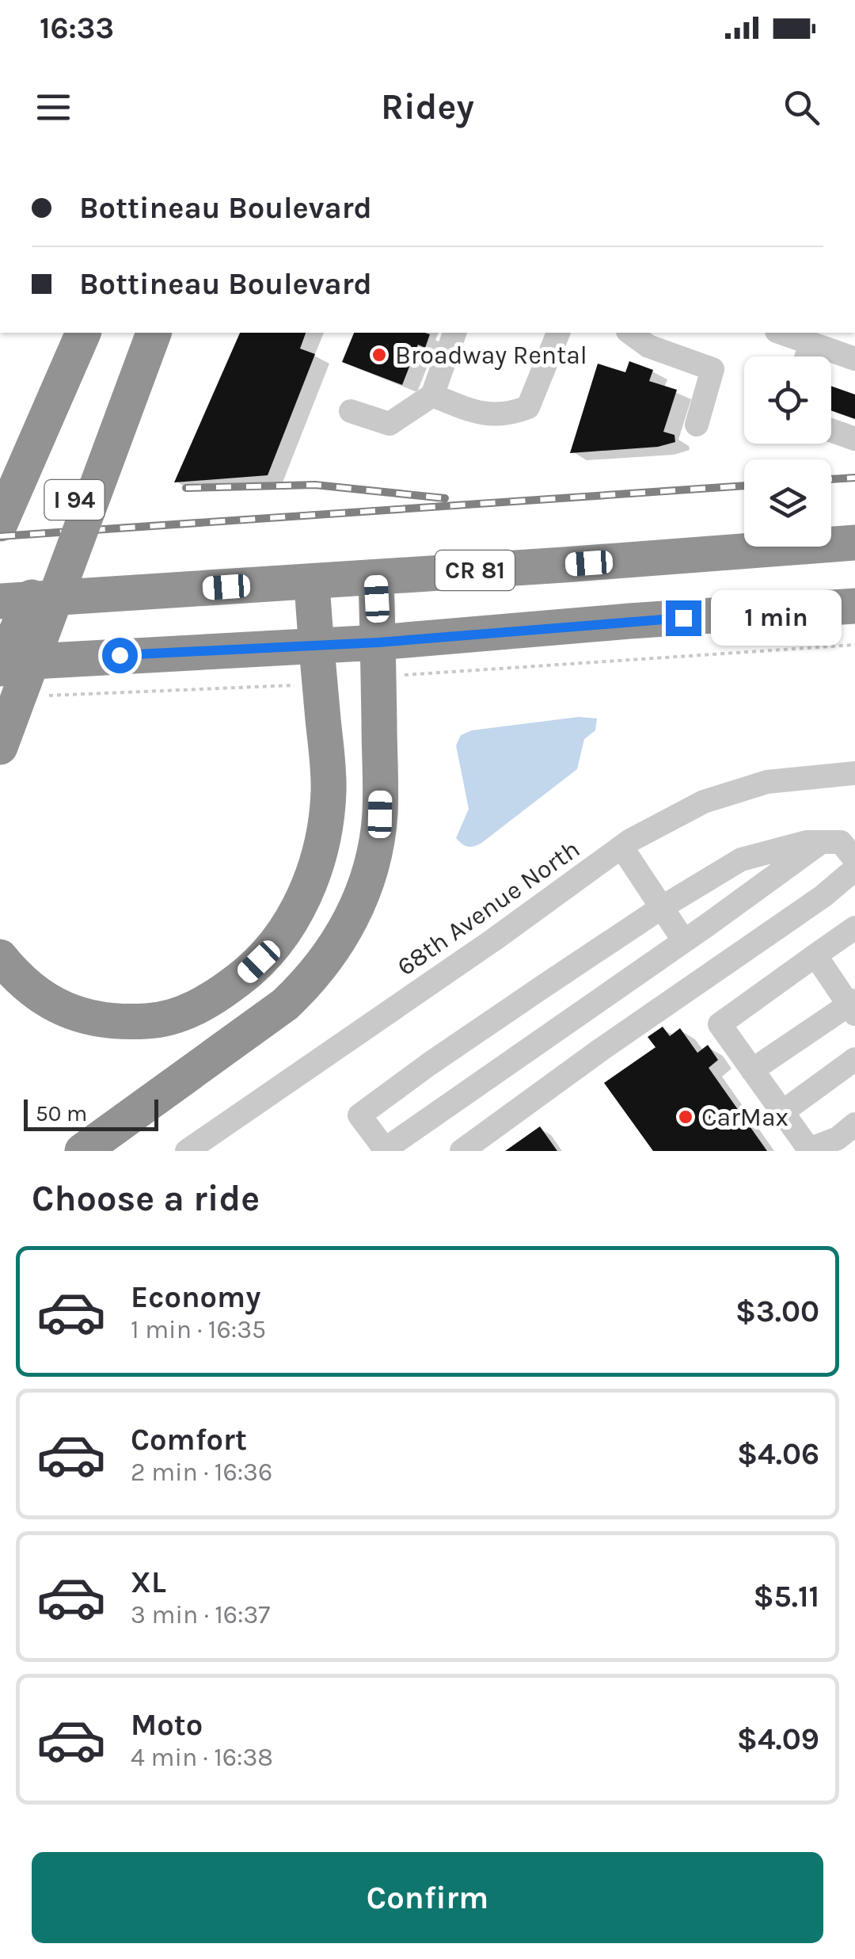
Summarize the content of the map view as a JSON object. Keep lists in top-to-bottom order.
{
  "streets": {
    "highway": ["I 94", "CR 81"],
    "street": ["68th Avenue North"]
  },
  "places": ["Broadway Rental", "CarMax"],
  "scale_bar": "50 m",
  "page": {
    "status": "16:33",
    "header": "Ridey",
    "banner": ["Bottineau Boulevard", "Bottineau Boulevard"],
    "bubble": "1 min",
    "scale": "50 m",
    "heading": "Choose a ride",
    "list": [
      {
        "name": "Economy",
        "note": "1 min · 16:35",
        "value": "$3.00"
      },
      {
        "name": "Comfort",
        "note": "2 min · 16:36",
        "value": "$4.06"
      },
      {
        "name": "XL",
        "note": "3 min · 16:37",
        "value": "$5.11"
      },
      {
        "name": "Moto",
        "note": "4 min · 16:38",
        "value": "$4.09"
      }
    ],
    "buttons": "Confirm"
  }
}
